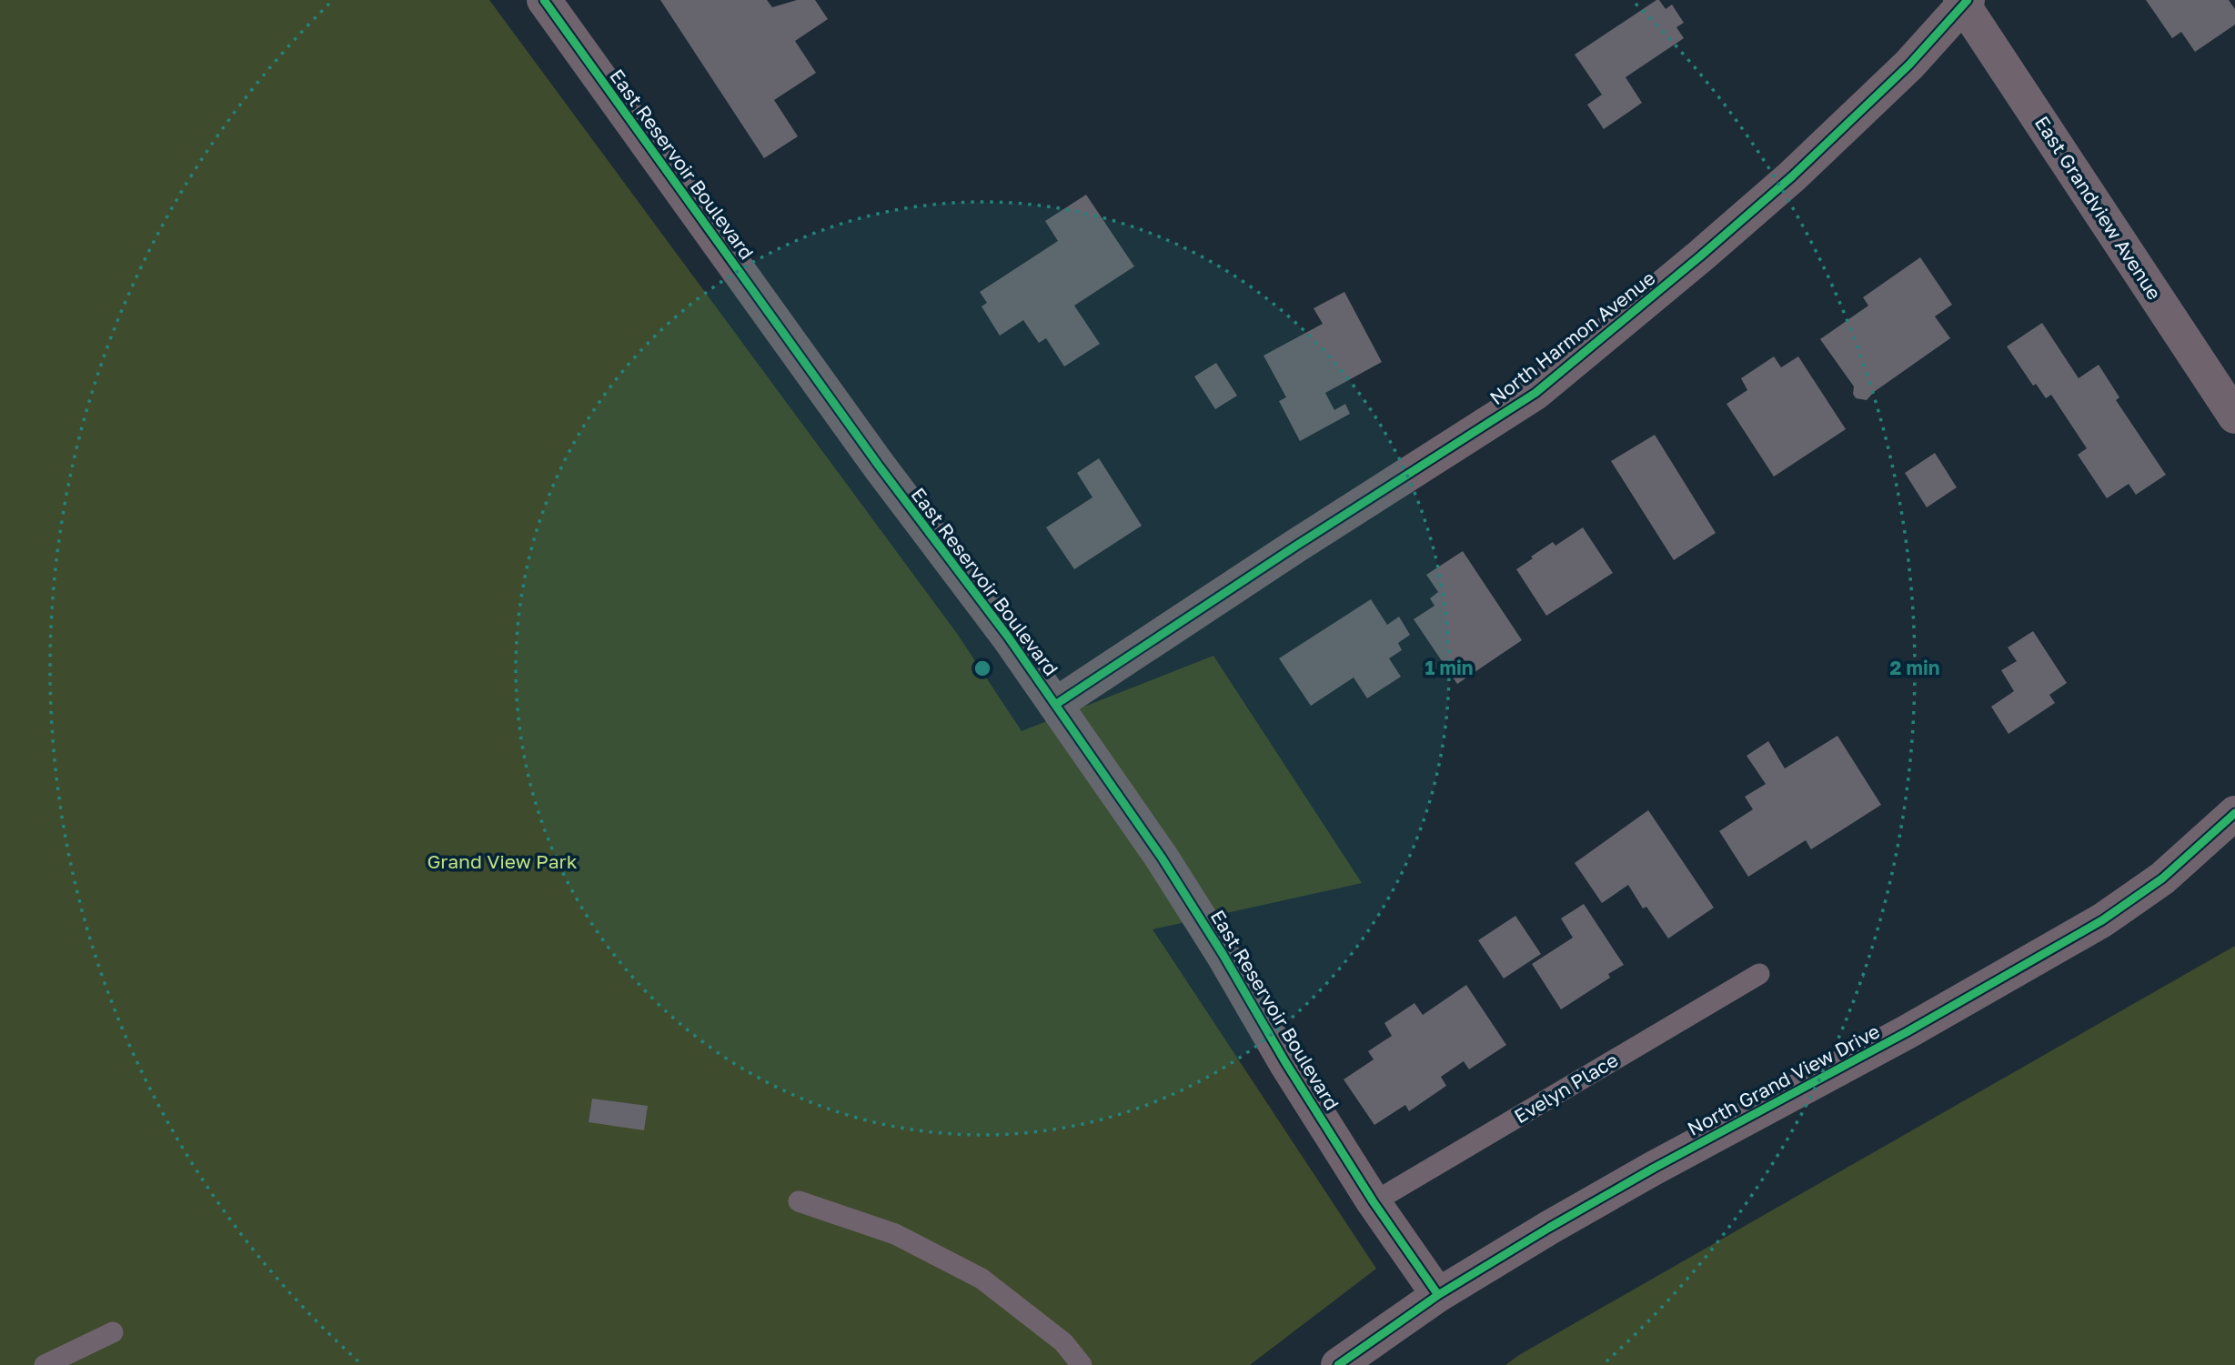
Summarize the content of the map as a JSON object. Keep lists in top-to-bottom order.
{
  "streets": {
    "street": [
      "East Reservoir Boulevard",
      "East Grandview Avenue",
      "North Harmon Avenue",
      "North Grand View Drive"
    ],
    "lane": ["Evelyn Place"]
  },
  "crossings": [
    ["East Reservoir Boulevard", "North Harmon Avenue"],
    ["East Reservoir Boulevard", "North Grand View Drive"],
    ["East Reservoir Boulevard", "Evelyn Place"],
    ["East Grandview Avenue", "North Harmon Avenue"]
  ],
  "parks": ["Grand View Park"],
  "rings": ["1 min", "2 min"]
}
